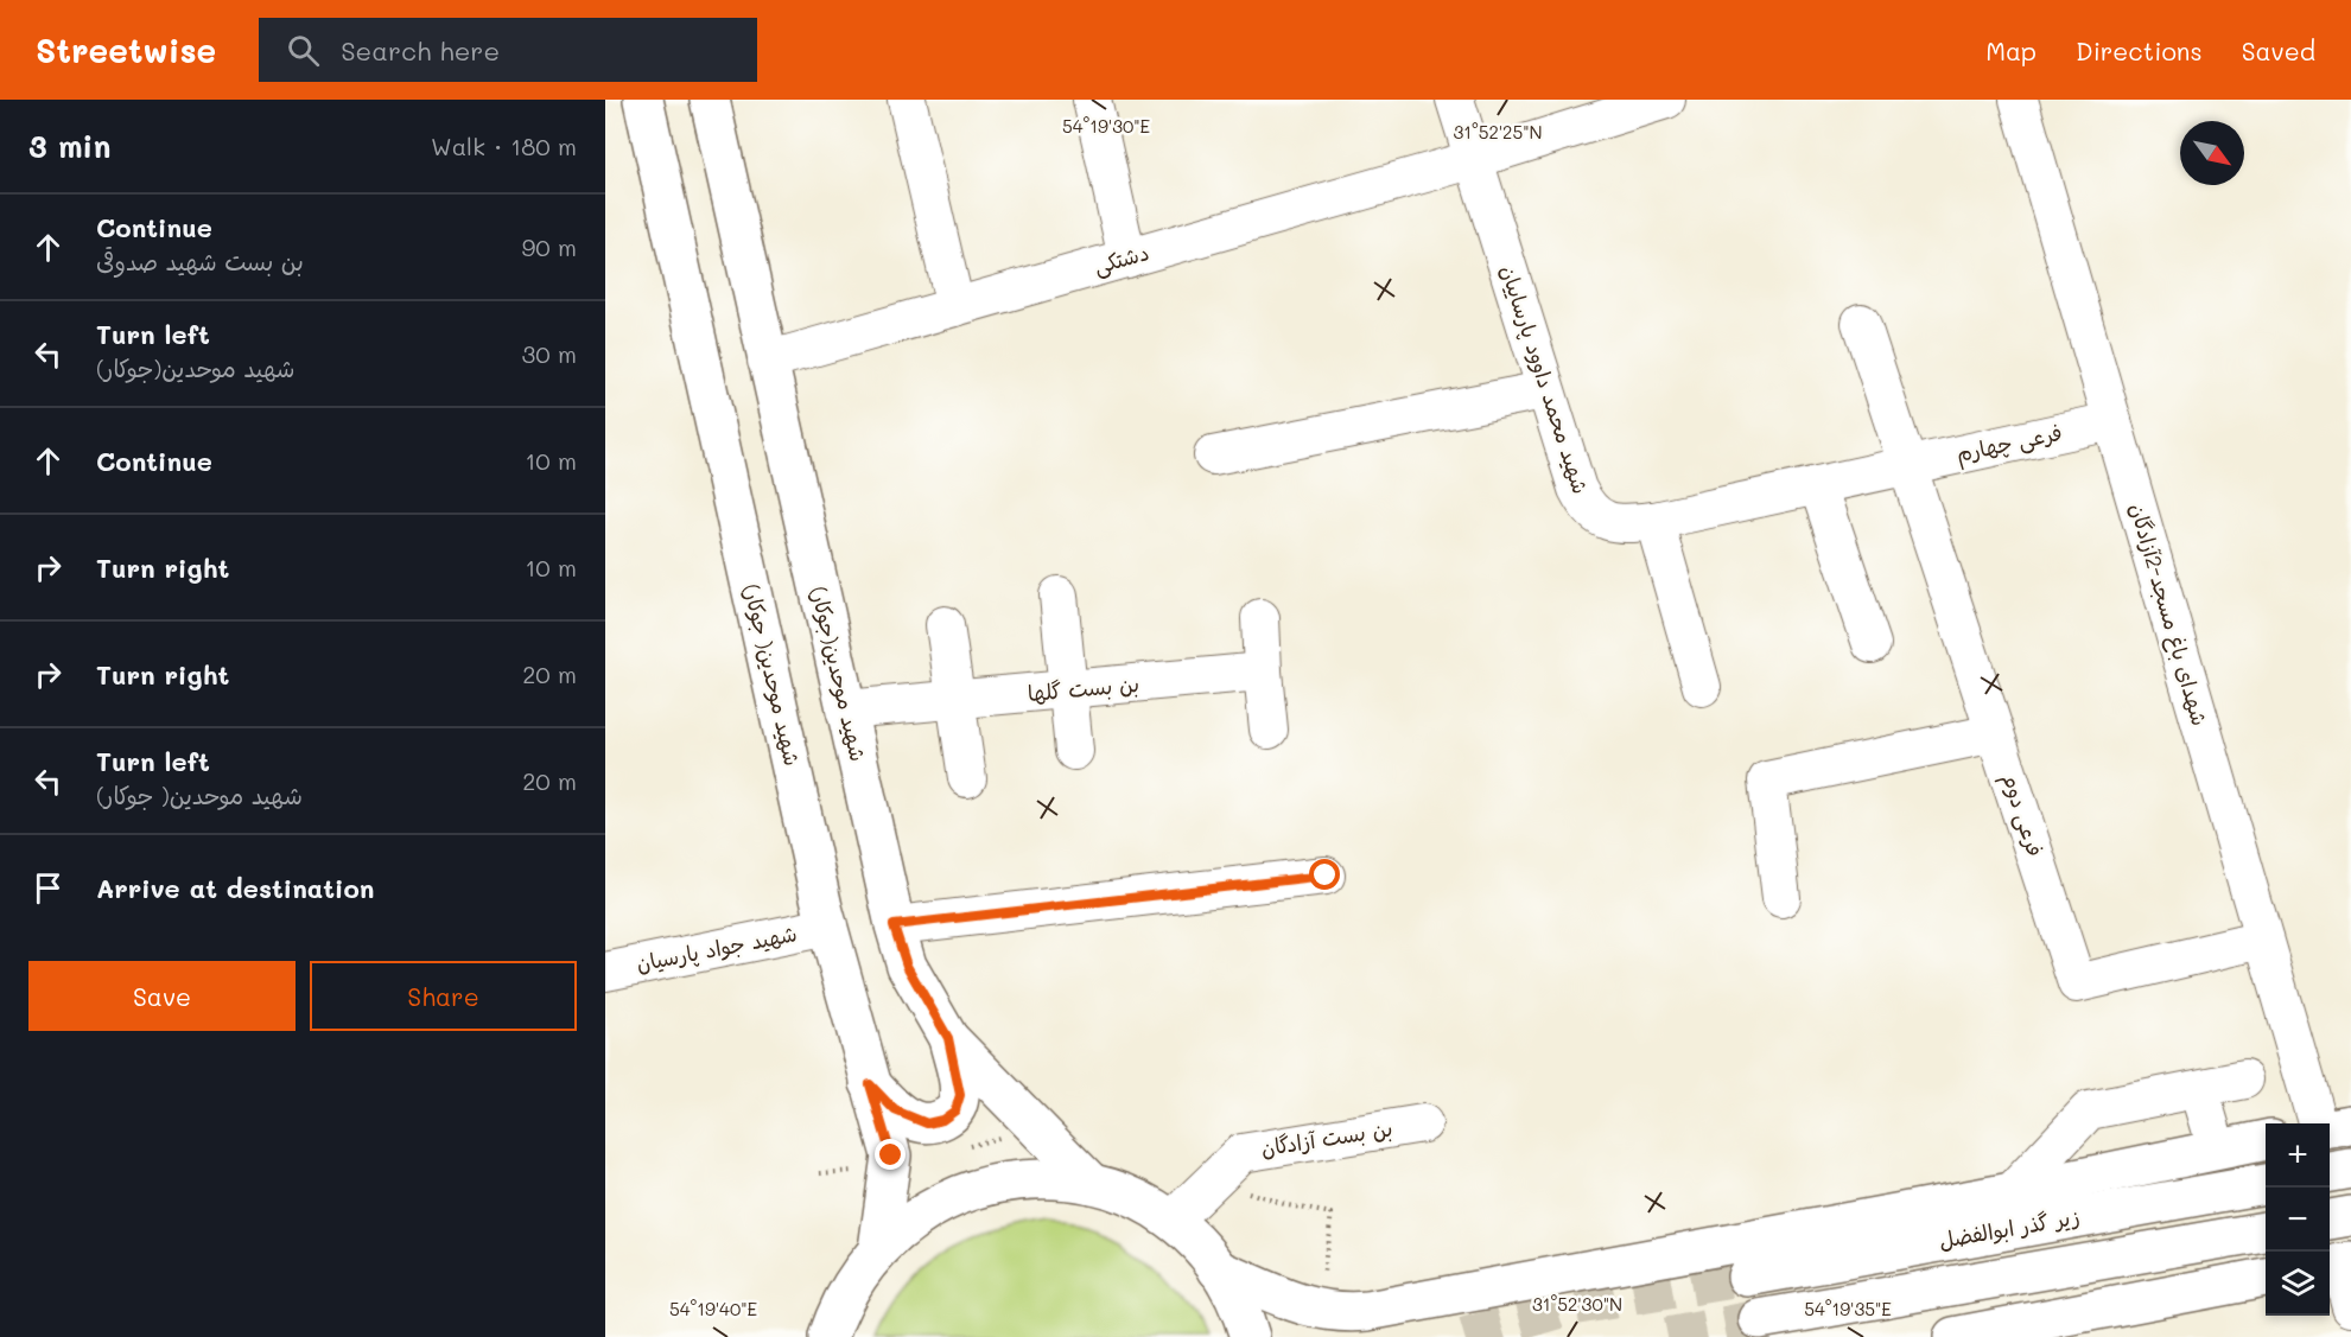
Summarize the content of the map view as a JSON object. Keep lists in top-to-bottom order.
{
  "streets": {
    "main road": ["شهید موحدین(جوکار)", "شهید موحدین( جوکار)", "زیر گذر ابوالفضل"],
    "street": [
      "دشتکی",
      "شهید محمد داوود پارساییان",
      "فرعی چهارم",
      "شهدای‌ باغ مسجد-2آزادگان",
      "بن بست گلها",
      "فرعی دوم",
      "شهید جواد پارسیان",
      "بن بست آزادگان"
    ]
  },
  "crossings": [
    ["دشتکی", "شهید محمد داوود پارساییان"],
    ["دشتکی", "شهید موحدین(جوکار)"],
    ["شهید محمد داوود پارساییان", "فرعی چهارم"],
    ["شهید محمد داوود پارساییان", "فرعی دوم"],
    ["فرعی چهارم", "شهدای‌ باغ مسجد-2آزادگان"],
    ["فرعی چهارم", "فرعی دوم"],
    ["شهدای‌ باغ مسجد-2آزادگان", "فرعی دوم"],
    ["شهید موحدین(جوکار)", "بن بست گلها"],
    ["شهید موحدین( جوکار)", "شهید جواد پارسیان"]
  ],
  "north": "bottom right",
  "page": {
    "header": "Streetwise",
    "search": "Search here",
    "nav": ["Map", "Directions", "Saved"],
    "heading": ["3 min", "Walk · 180 m"],
    "list": [
      ["Continue", "بن بست شهید صدوقی", "90 m"],
      ["Turn left", "شهید موحدین(جوکار)", "30 m"],
      ["Continue", "10 m"],
      ["Turn right", "10 m"],
      ["Turn right", "20 m"],
      ["Turn left", "شهید موحدین( جوکار)", "20 m"],
      "Arrive at destination"
    ],
    "buttons": ["Save", "Share"],
    "map_buttons": ["+", "−"]
  },
  "coordinates": [
    "54°19'30\"E",
    "31°52'25\"N",
    "31°52'30\"N",
    "54°19'40\"E",
    "54°19'35\"E"
  ]
}
